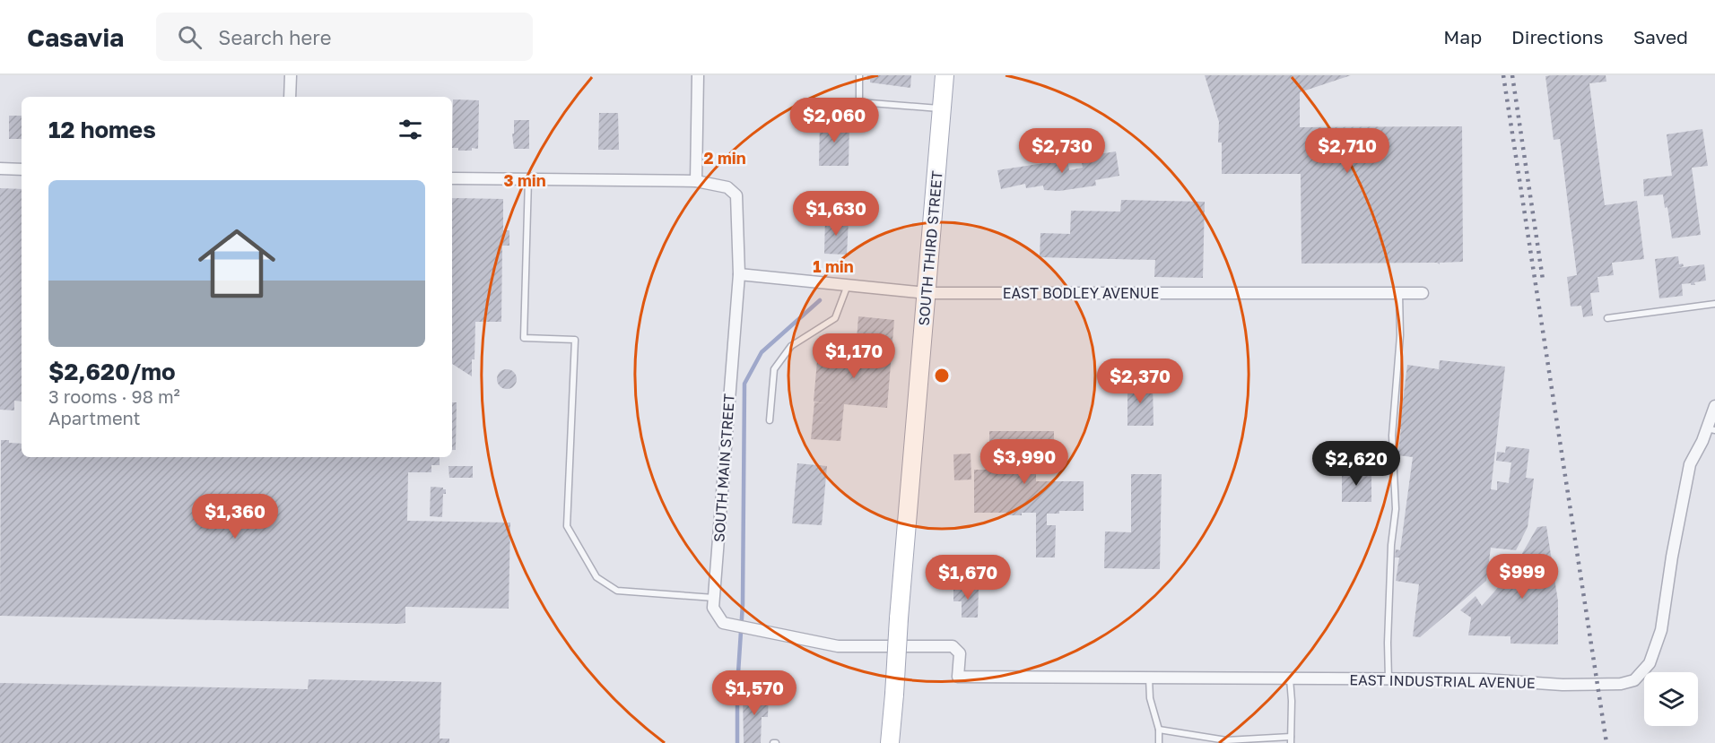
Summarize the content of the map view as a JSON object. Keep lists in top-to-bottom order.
{
  "streets": {
    "main road": ["SOUTH THIRD STREET"],
    "street": ["EAST BODLEY AVENUE", "SOUTH MAIN STREET", "EAST INDUSTRIAL AVENUE"]
  },
  "crossings": [
    ["SOUTH THIRD STREET", "EAST BODLEY AVENUE"],
    ["EAST BODLEY AVENUE", "SOUTH MAIN STREET"],
    ["SOUTH MAIN STREET", "EAST INDUSTRIAL AVENUE"]
  ],
  "page": {
    "header": "Casavia",
    "search": "Search here",
    "nav": ["Map", "Directions", "Saved"],
    "heading": "12 homes",
    "price": [
      "$2,060",
      "$2,730",
      "$2,710",
      "$1,630",
      "$1,170",
      "$2,370",
      "$3,990",
      "$2,620",
      "$1,360",
      "$999",
      "$1,670",
      "$1,570"
    ],
    "list": [
      {
        "name": "$2,620/mo",
        "note": "3 rooms · 98 m² · Apartment"
      }
    ]
  },
  "rings": ["2 min", "3 min", "1 min"]
}
